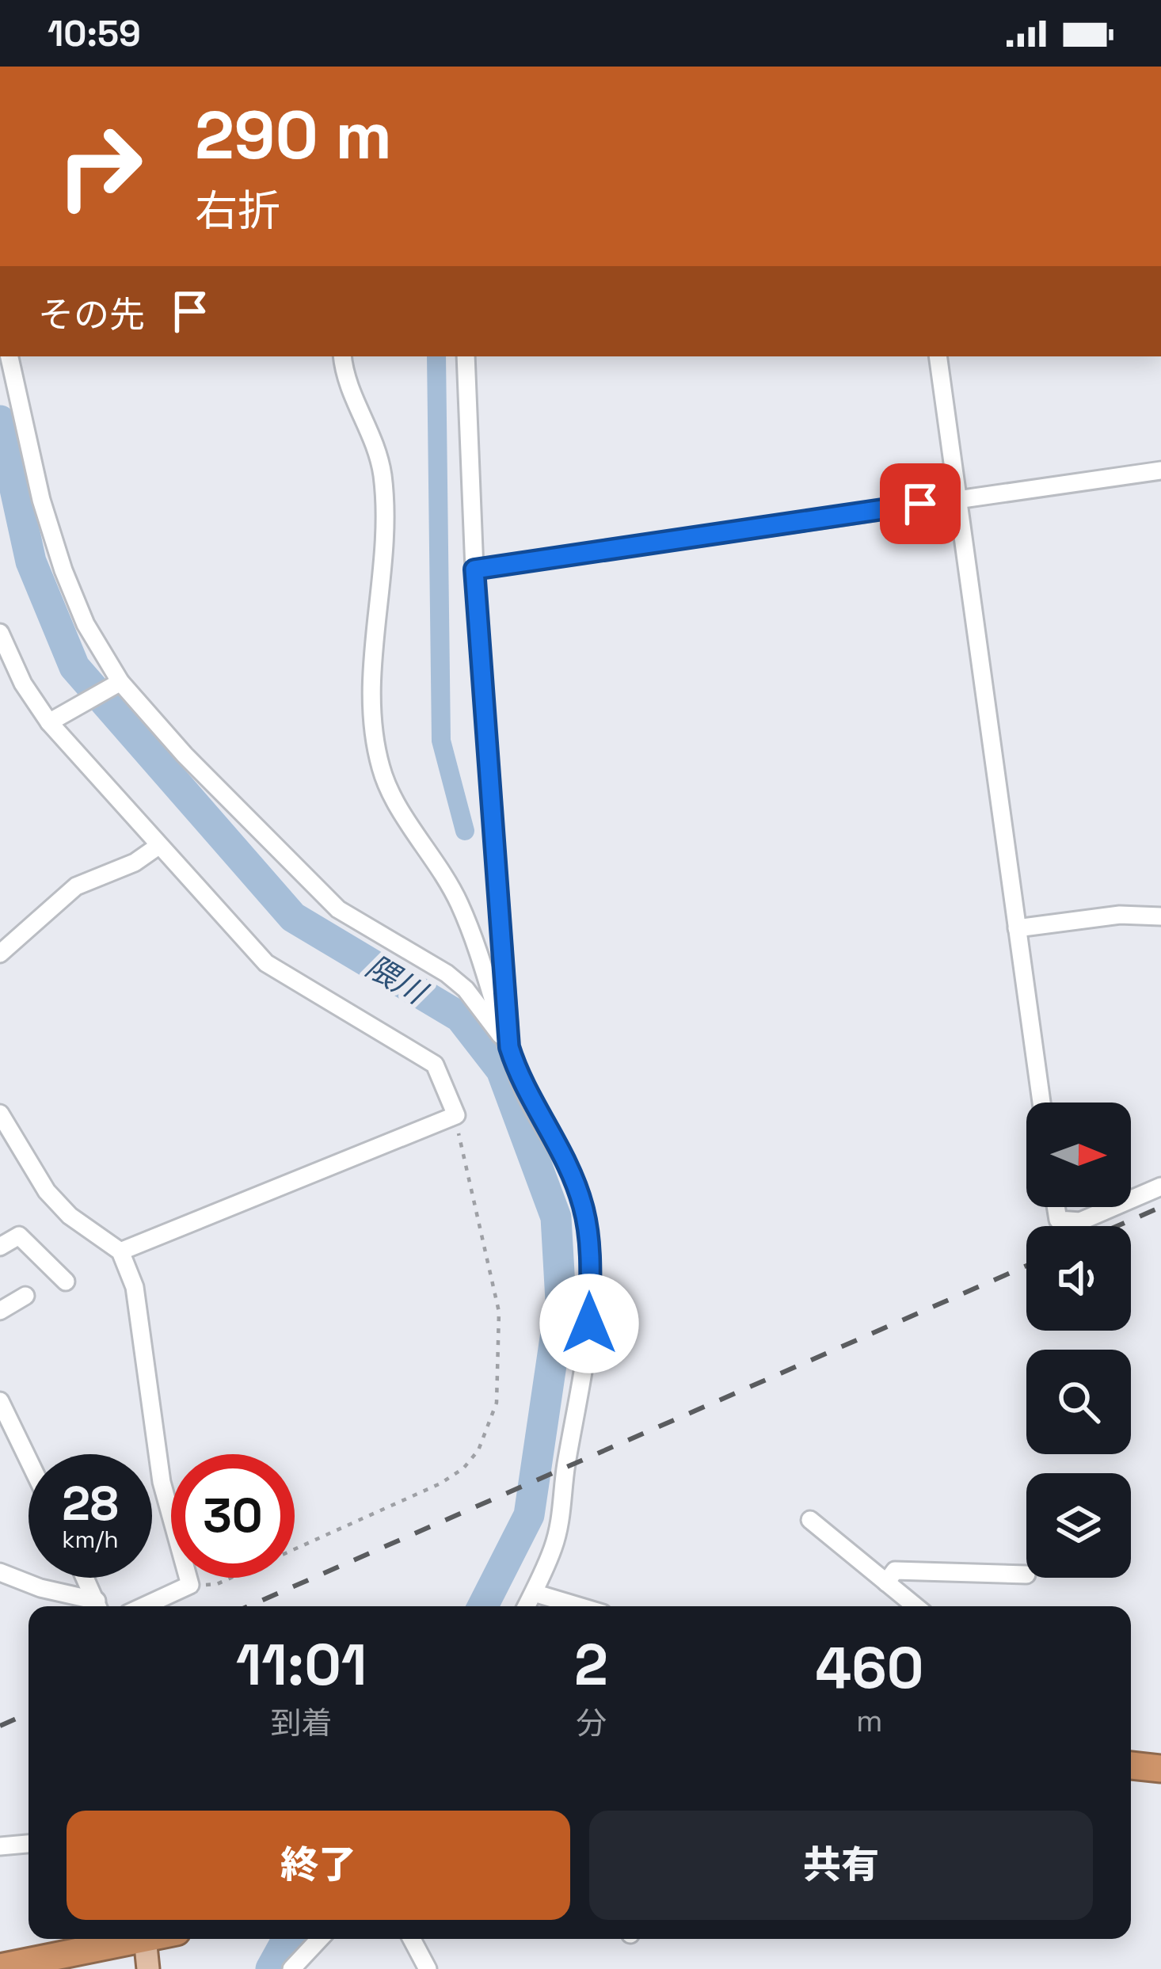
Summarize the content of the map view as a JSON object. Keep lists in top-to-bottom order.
{
  "water": ["隈川"],
  "north": "right",
  "page": {
    "status": "10:59",
    "turn": ["290 m", "右折"],
    "then": "その先",
    "speed": "28 km/h",
    "limit": "30",
    "eta": [
      "11:01",
      "到着",
      "2",
      "分",
      "460",
      "m"
    ],
    "buttons": ["終了", "共有"]
  }
}
